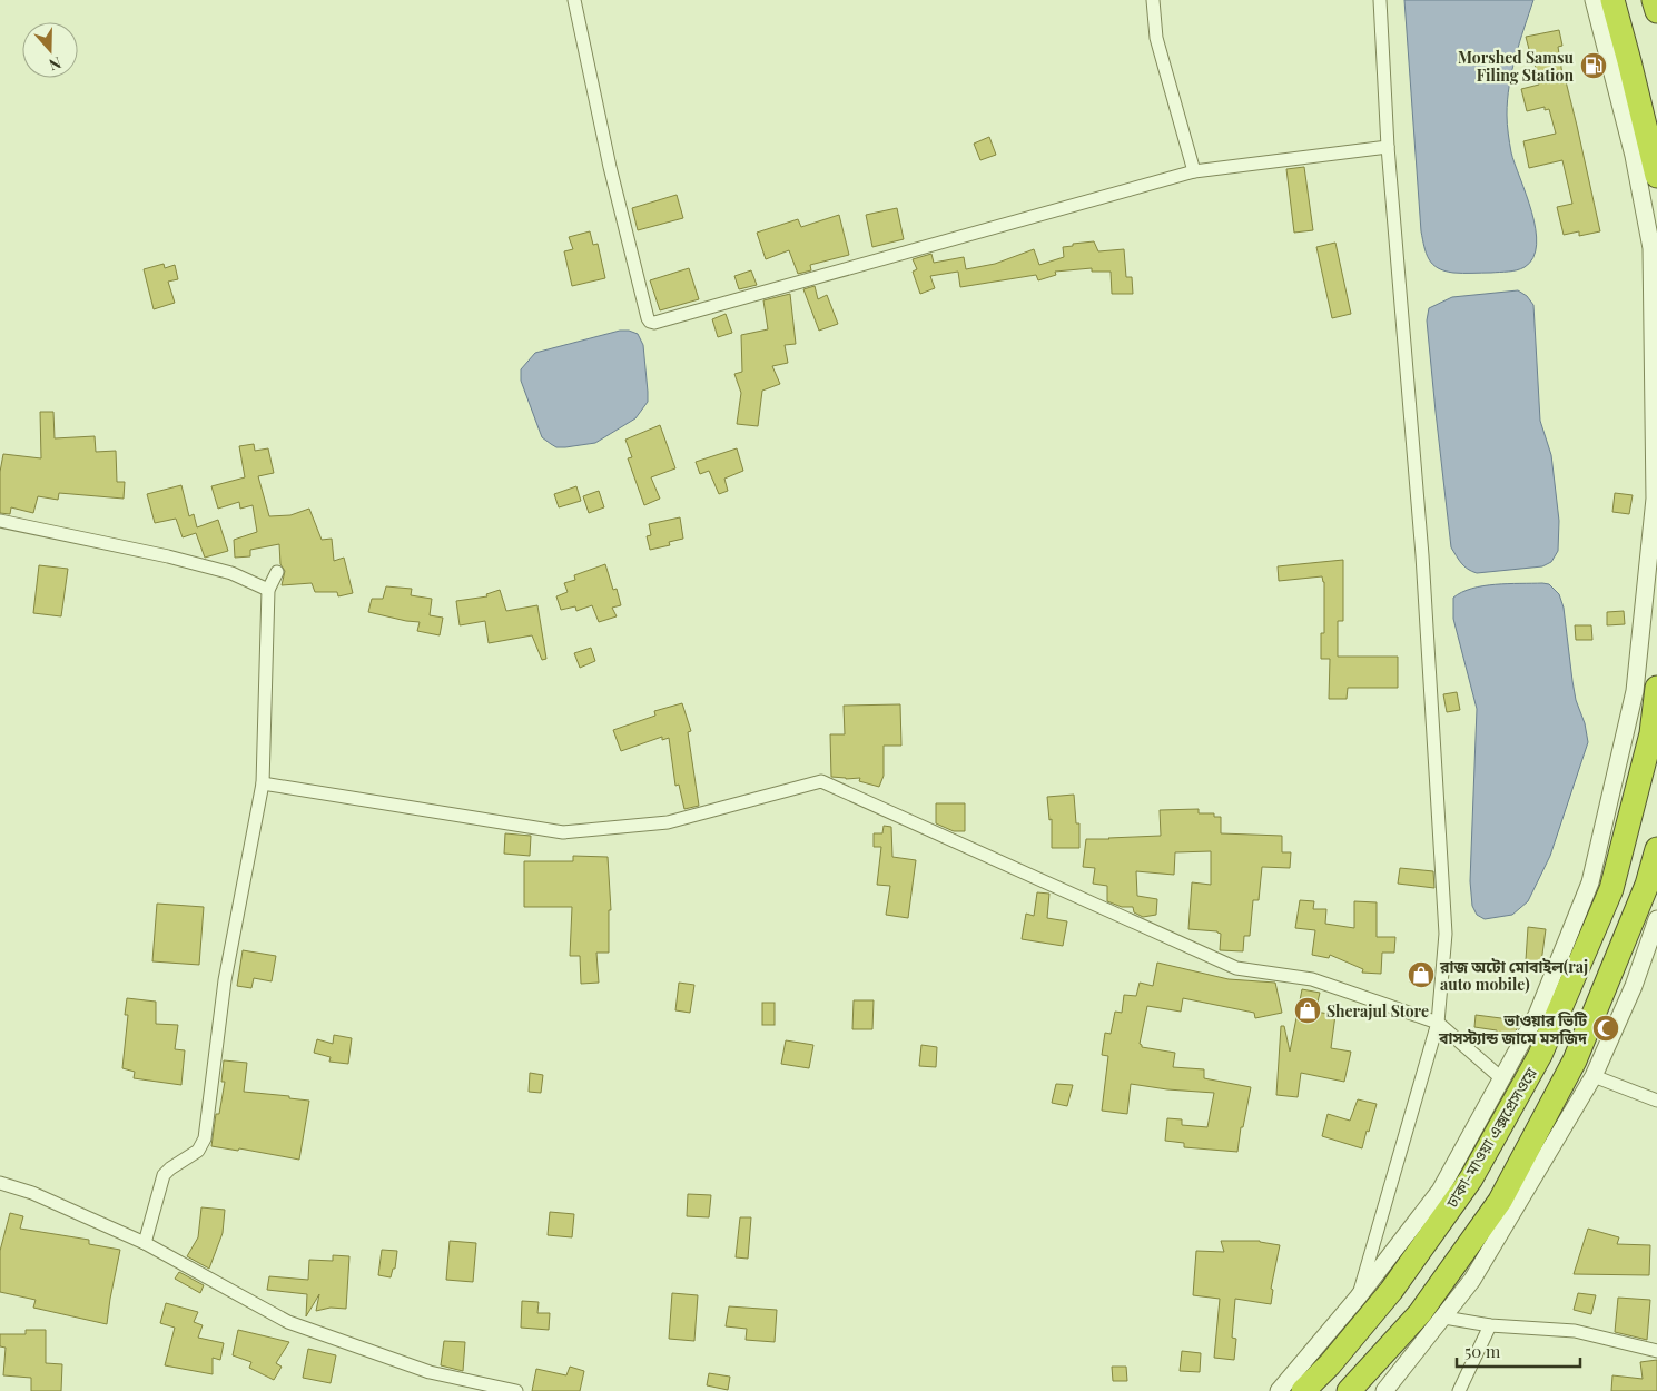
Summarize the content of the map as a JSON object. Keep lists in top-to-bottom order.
{
  "streets": {
    "highway": ["ঢাকা-মাওয়া এক্সপ্রেসওয়ে"]
  },
  "places": {
    "fuel station": ["Morshed Samsu Filing Station"],
    "shop": ["রাজ অটো মোবাইল(raj auto mobile)", "Sherajul Store"],
    "mosque": ["ভাওয়ার ভিটি বাসস্ট্যান্ড জামে মসজিদ"]
  },
  "scale_bar": "50 m",
  "north": "bottom"
}
